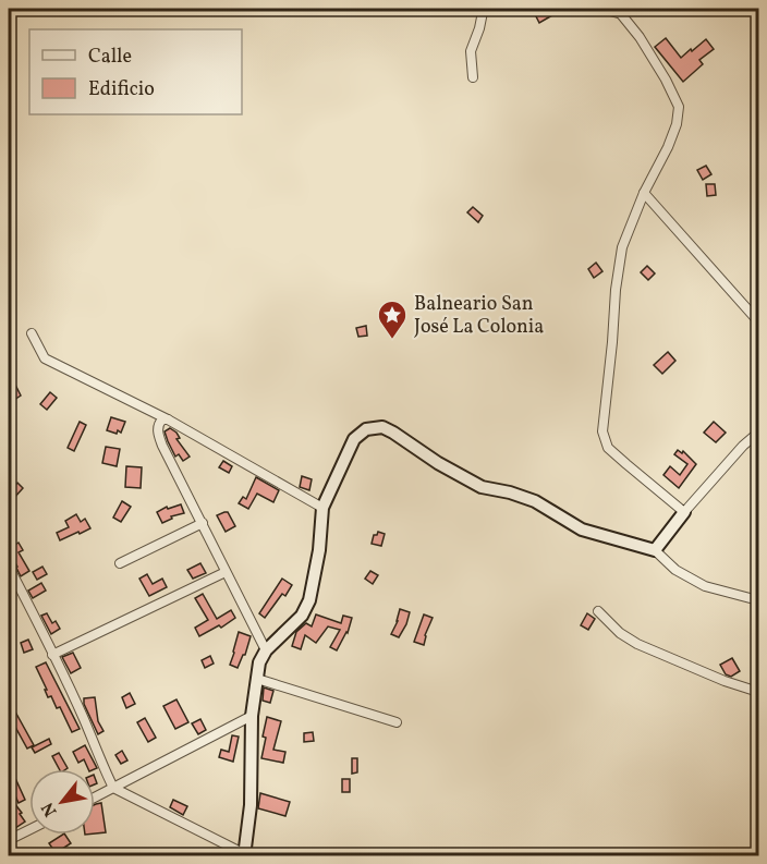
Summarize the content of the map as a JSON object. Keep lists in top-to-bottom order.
{
  "places": {
    "place": ["Balneario San José La Colonia"]
  },
  "legend": ["Calle", "Edificio"],
  "north": "bottom left"
}
